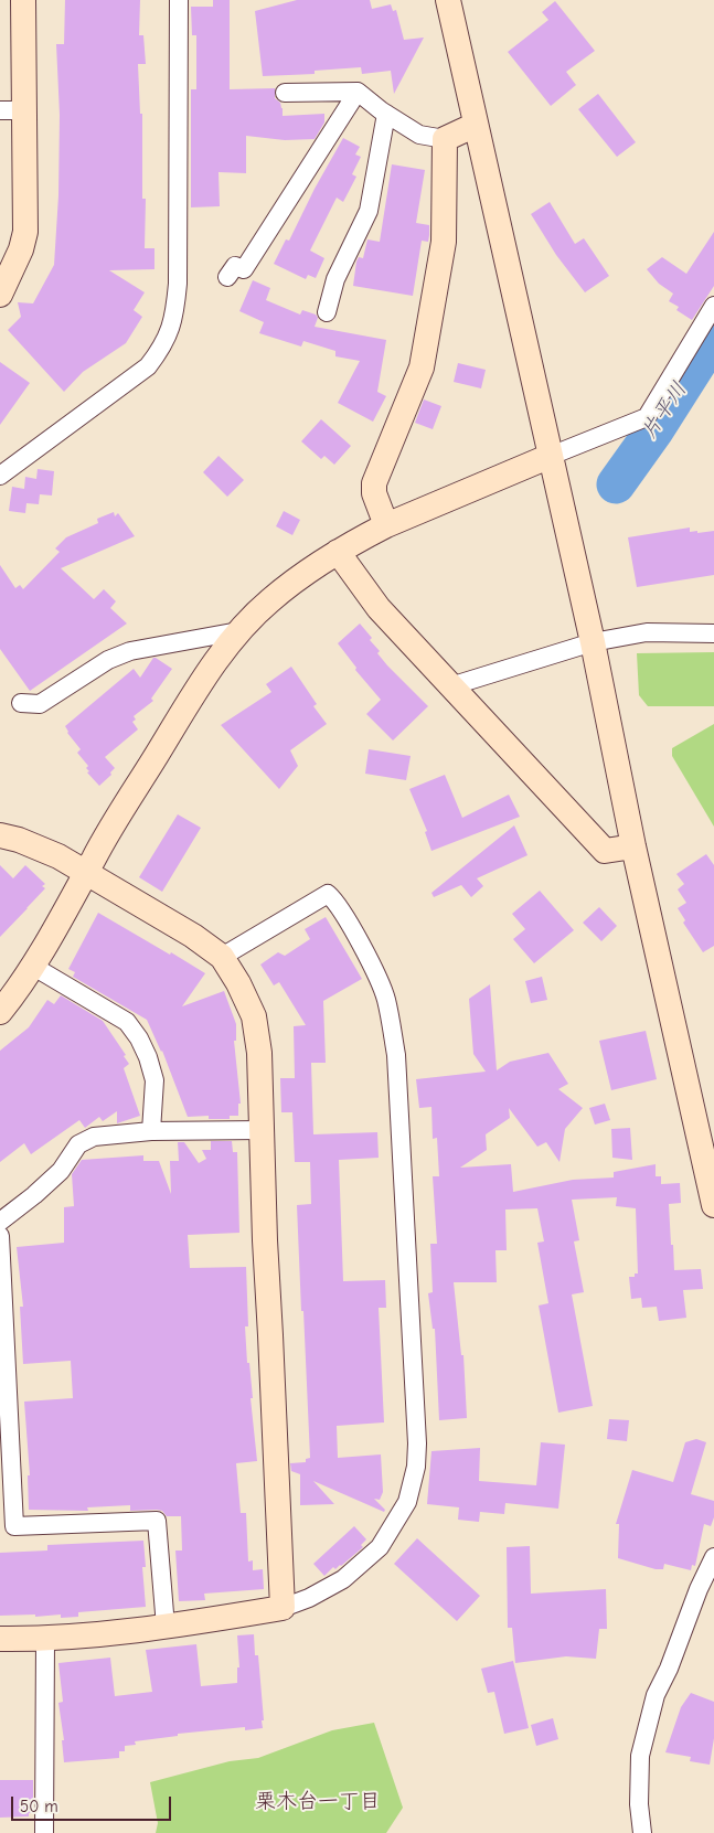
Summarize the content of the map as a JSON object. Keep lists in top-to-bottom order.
{
  "districts": ["栗木台一丁目"],
  "water": ["片平川"],
  "scale_bar": "50 m"
}
